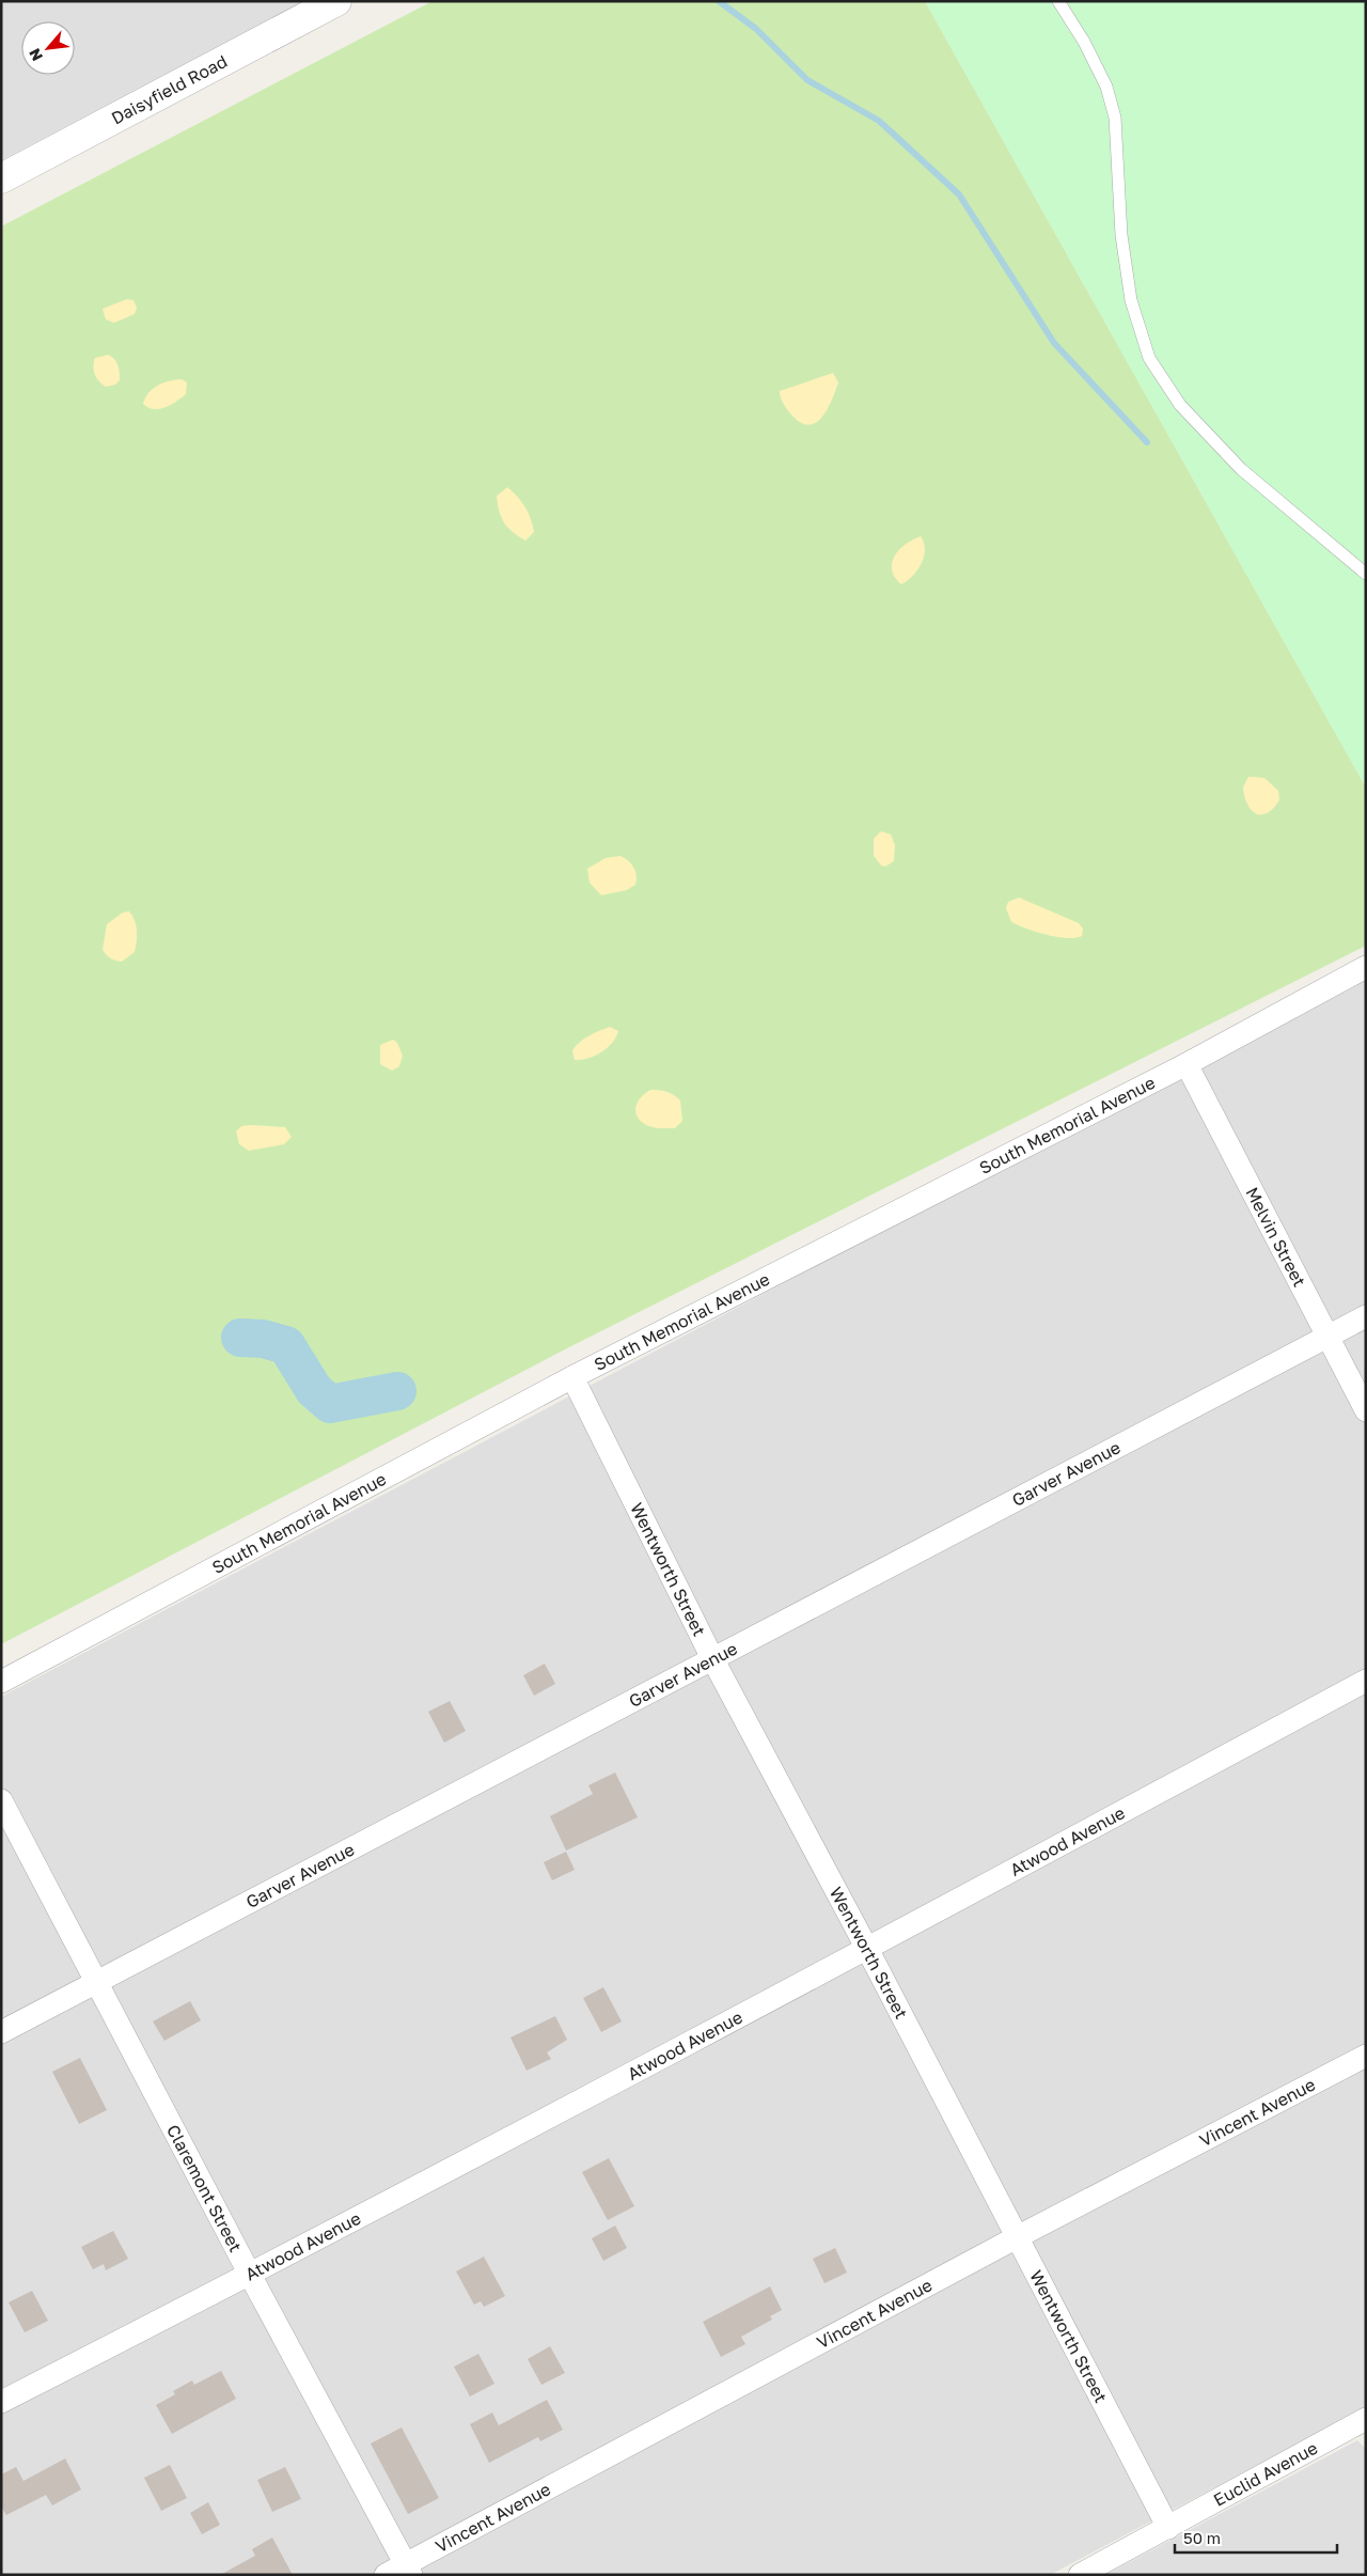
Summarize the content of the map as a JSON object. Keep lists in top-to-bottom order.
{
  "streets": {
    "street": [
      "Daisyfield Road",
      "South Memorial Avenue",
      "Melvin Street",
      "Garver Avenue",
      "Wentworth Street",
      "Atwood Avenue",
      "Vincent Avenue",
      "Claremont Street",
      "Euclid Avenue"
    ]
  },
  "crossings": [
    ["South Memorial Avenue", "Melvin Street"],
    ["South Memorial Avenue", "Wentworth Street"],
    ["Melvin Street", "Garver Avenue"],
    ["Garver Avenue", "Wentworth Street"],
    ["Garver Avenue", "Claremont Street"],
    ["Wentworth Street", "Atwood Avenue"],
    ["Wentworth Street", "Vincent Avenue"],
    ["Wentworth Street", "Euclid Avenue"],
    ["Atwood Avenue", "Claremont Street"],
    ["Vincent Avenue", "Claremont Street"]
  ],
  "scale_bar": "50 m",
  "north": "bottom left"
}
